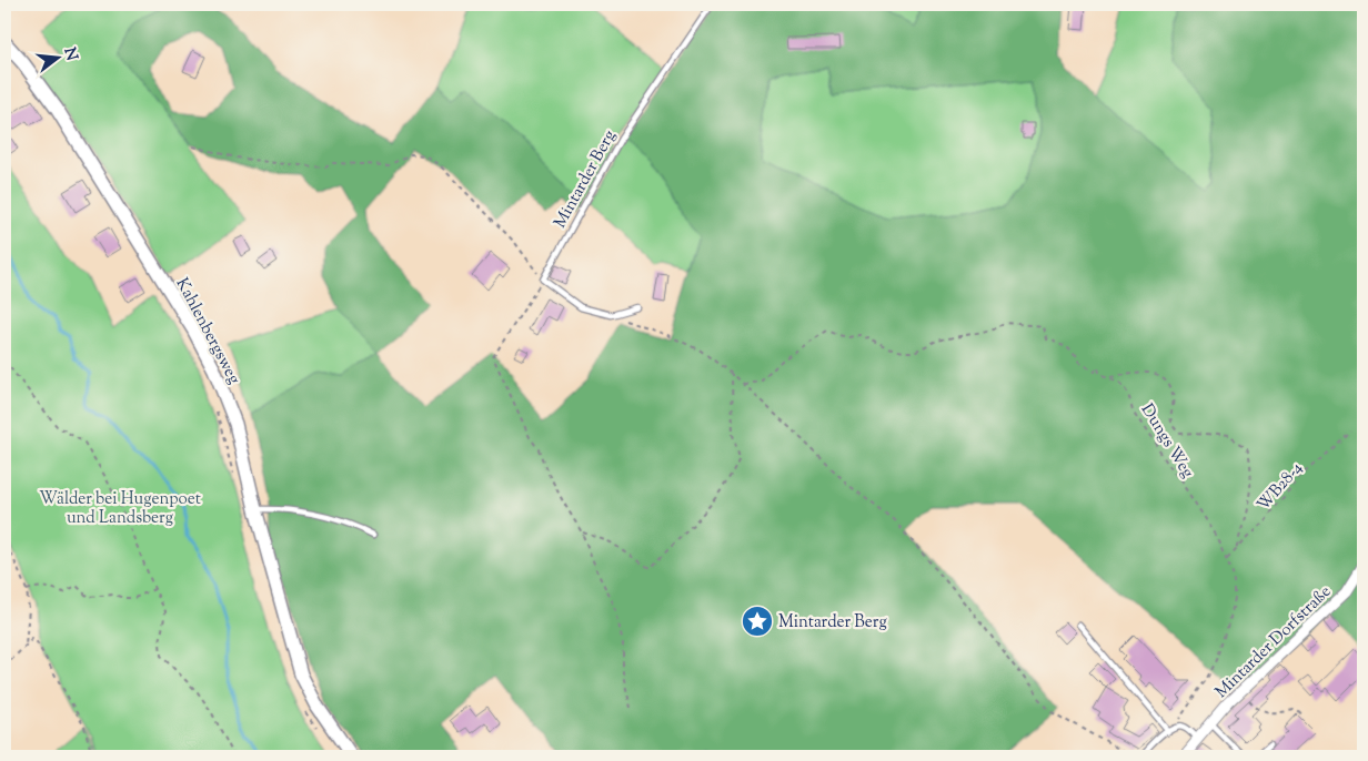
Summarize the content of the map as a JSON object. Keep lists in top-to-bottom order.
{
  "streets": {
    "street": ["Kahlenbergsweg", "Mintarder Dorfstraße"],
    "lane": ["Mintarder Berg"],
    "path": ["Dungs Weg", "WB28-4"]
  },
  "crossings": [
    ["Dungs Weg", "WB28-4"]
  ],
  "parks": ["Wälder bei Hugenpoet und Landsberg"],
  "places": {
    "place": ["Mintarder Berg"]
  },
  "north": "right"
}
